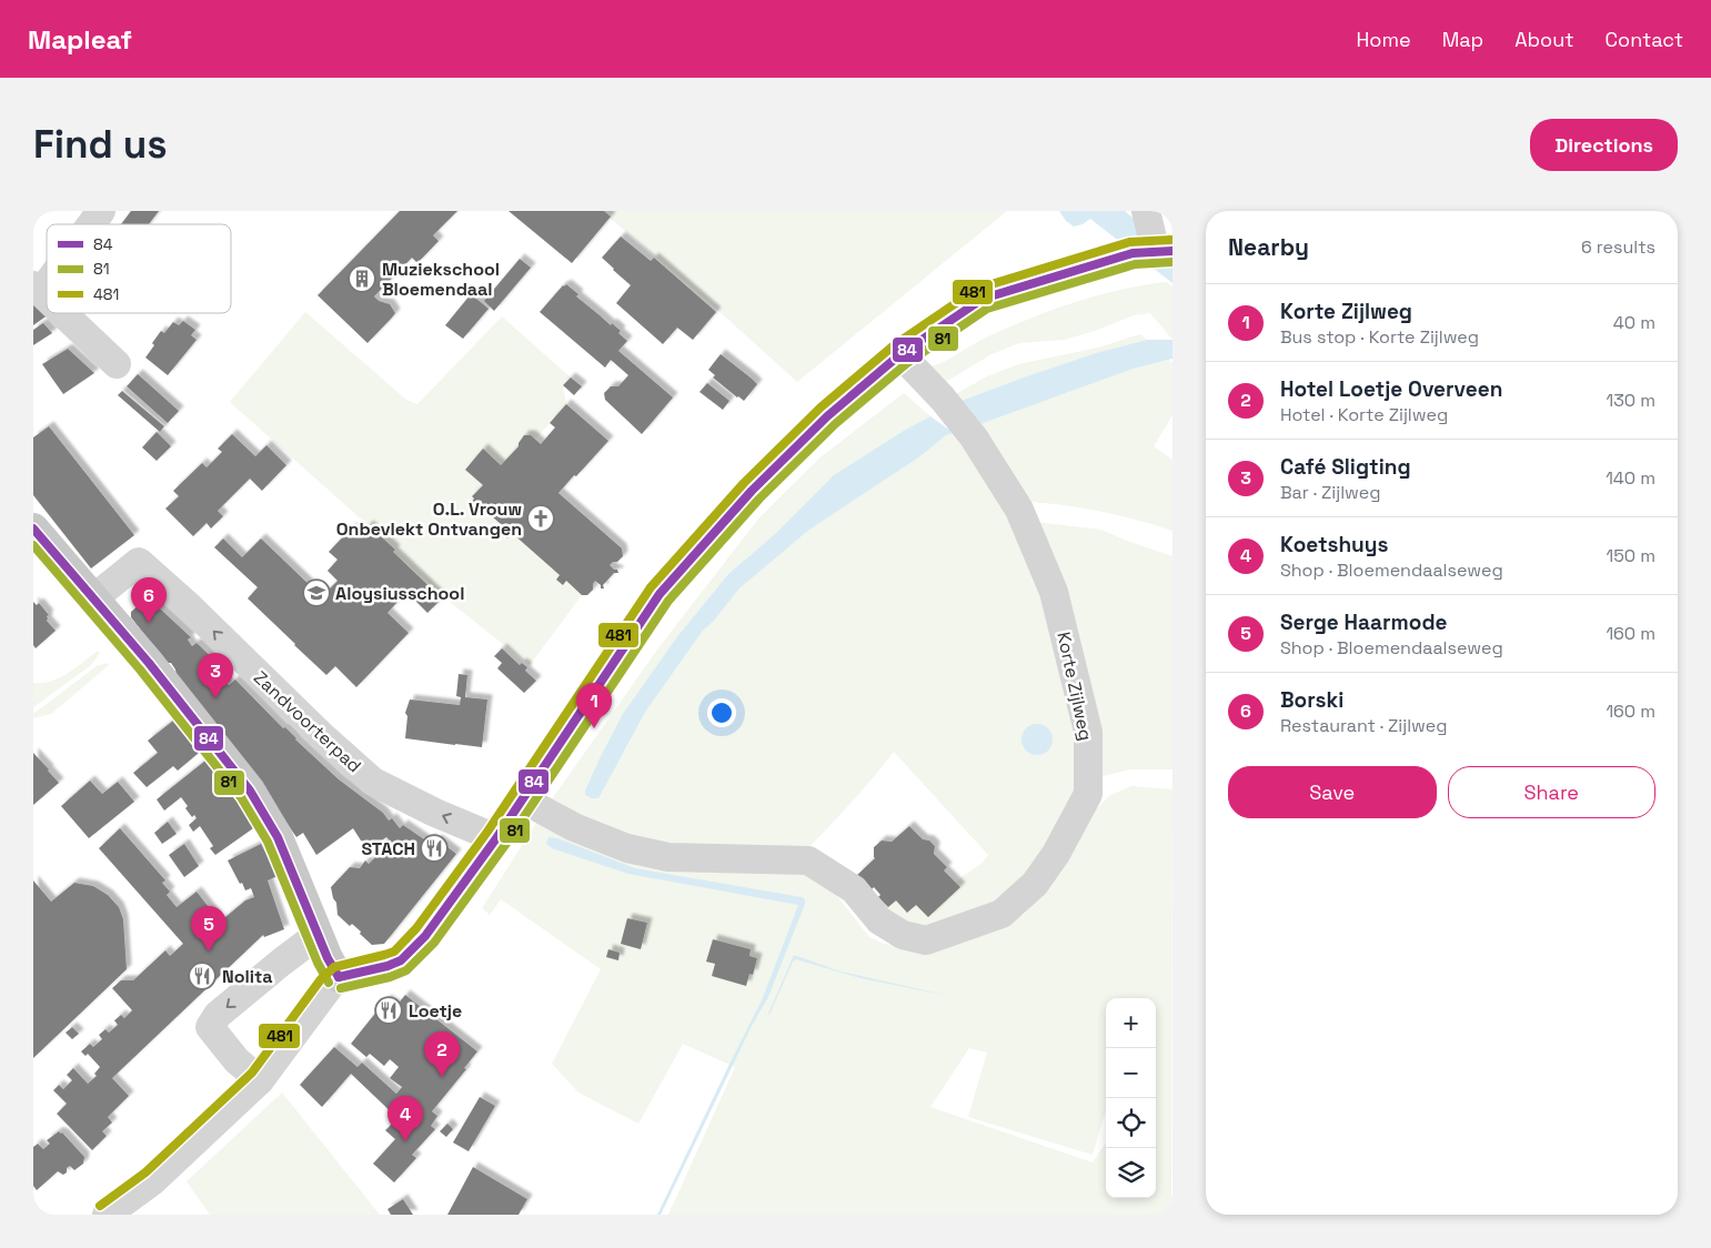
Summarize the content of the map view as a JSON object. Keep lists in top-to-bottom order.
{
  "streets": {
    "street": ["Korte Zijlweg", "Zandvoorterpad"]
  },
  "one_way": ["Zandvoorterpad"],
  "places": {
    "building": ["Muziekschool Bloemendaal"],
    "church": ["O.L. Vrouw Onbevlekt Ontvangen"],
    "school or university": ["Aloysiusschool"],
    "restaurant": ["STACH", "Nolita", "Loetje"]
  },
  "lines": ["transit line 481", "transit line 84", "transit line 81"],
  "legend": ["84", "81", "481"],
  "page": {
    "header": "Mapleaf",
    "nav": [
      "Home",
      "Map",
      "About",
      "Contact"
    ],
    "buttons": [
      "Directions",
      ["Save", "Share"]
    ],
    "title": "Find us",
    "heading": ["Nearby", "6 results"],
    "list": [
      {
        "mark": "1",
        "name": "Korte Zijlweg",
        "note": "Bus stop · Korte Zijlweg",
        "value": "40 m"
      },
      {
        "mark": "2",
        "name": "Hotel Loetje Overveen",
        "note": "Hotel · Korte Zijlweg",
        "value": "130 m"
      },
      {
        "mark": "3",
        "name": "Café Sligting",
        "note": "Bar · Zijlweg",
        "value": "140 m"
      },
      {
        "mark": "4",
        "name": "Koetshuys",
        "note": "Shop · Bloemendaalseweg",
        "value": "150 m"
      },
      {
        "mark": "5",
        "name": "Serge Haarmode",
        "note": "Shop · Bloemendaalseweg",
        "value": "160 m"
      },
      {
        "mark": "6",
        "name": "Borski",
        "note": "Restaurant · Zijlweg",
        "value": "160 m"
      }
    ],
    "pins": [
      "6",
      "3",
      "1",
      "5",
      "2",
      "4"
    ],
    "map_buttons": ["+", "−"]
  }
}
